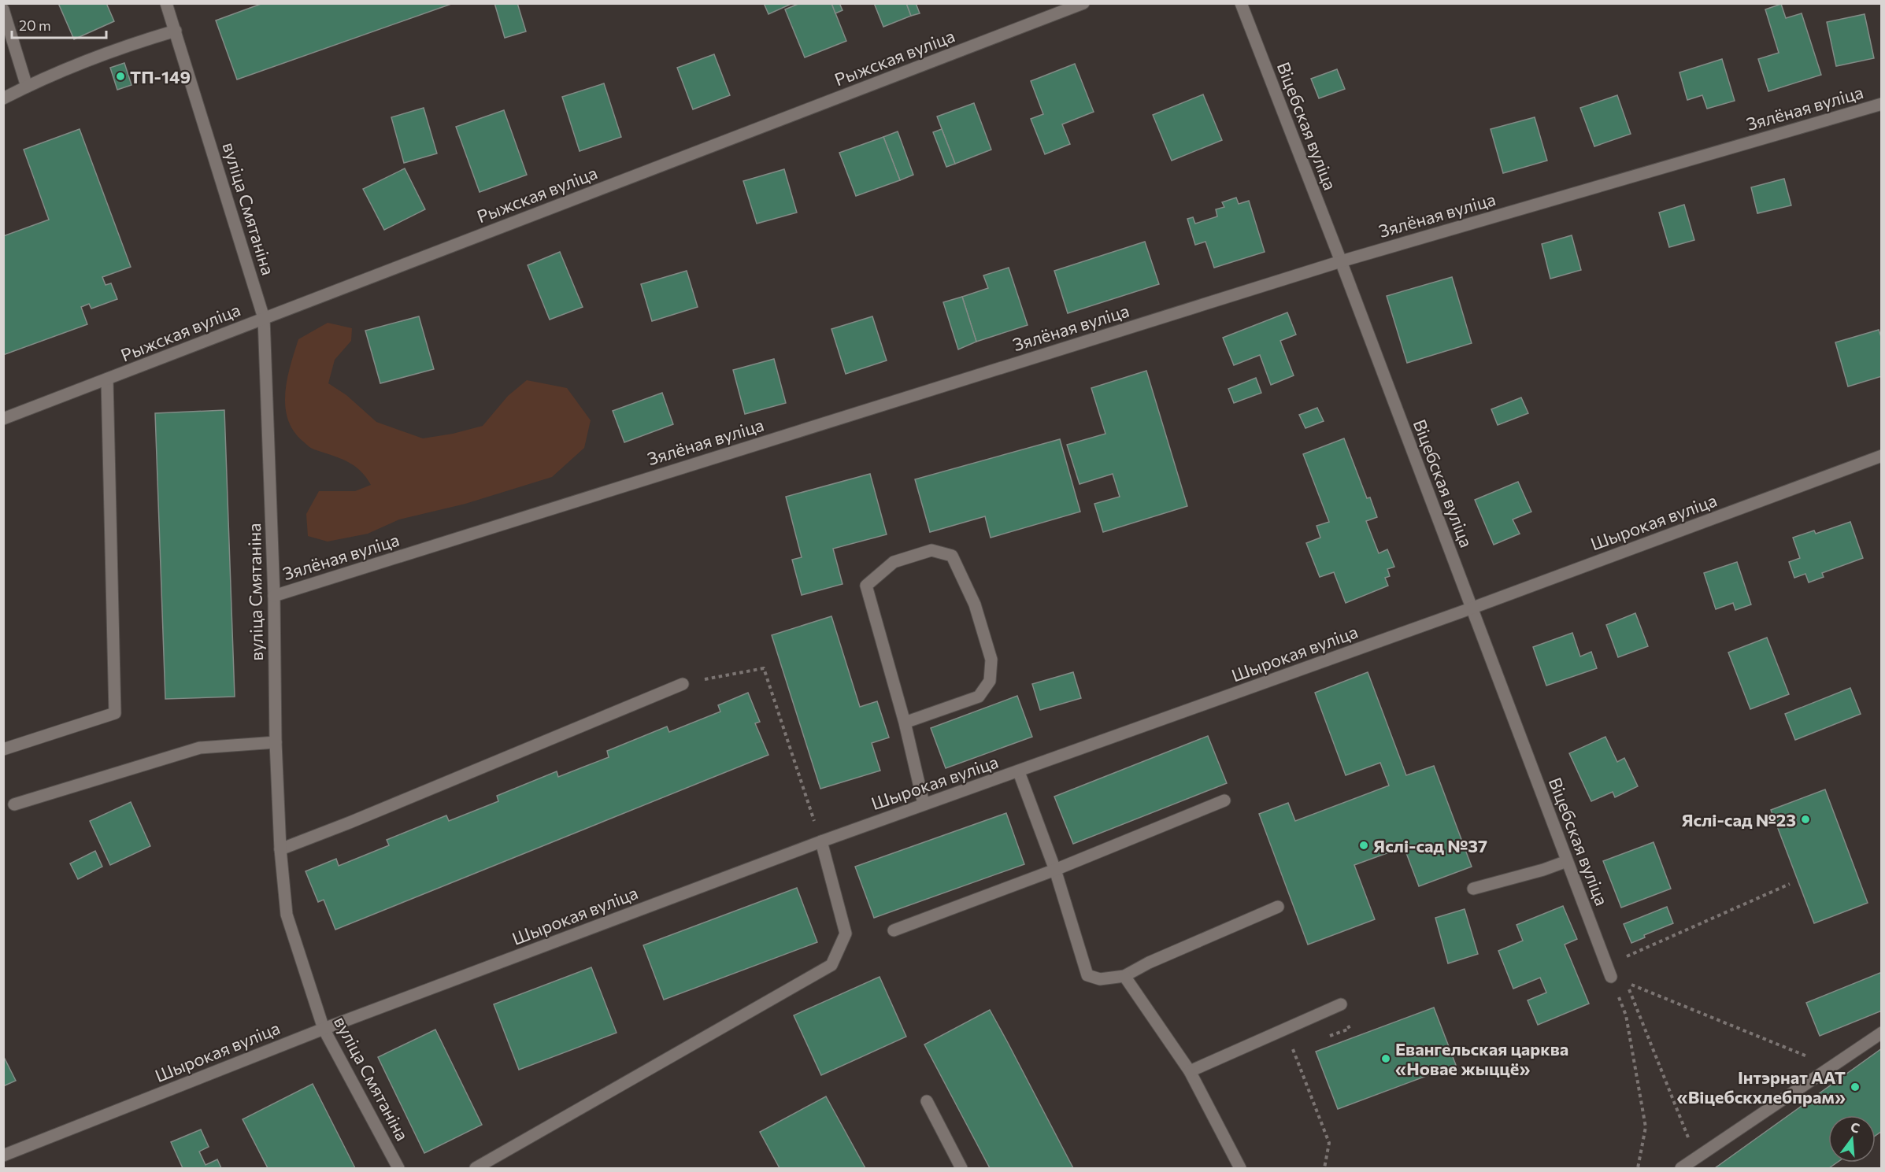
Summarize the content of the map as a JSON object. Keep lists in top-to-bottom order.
{
  "streets": {
    "street": [
      "Рыжская вуліца",
      "Зялёная вуліца",
      "Віцебская вуліца",
      "вуліца Смятаніна",
      "Шырокая вуліца"
    ]
  },
  "crossings": [
    ["Рыжская вуліца", "вуліца Смятаніна"],
    ["Зялёная вуліца", "Віцебская вуліца"],
    ["Зялёная вуліца", "вуліца Смятаніна"],
    ["Віцебская вуліца", "Шырокая вуліца"],
    ["вуліца Смятаніна", "Шырокая вуліца"]
  ],
  "places": [
    "ТП-149",
    "Яслі-сад №23",
    "Яслі-сад №37",
    "Евангельская царква «Новае жыццё»",
    "Інтэрнат ААТ «Віцебскхлебпрам»"
  ],
  "scale_bar": "20 m",
  "north": "top"
}
